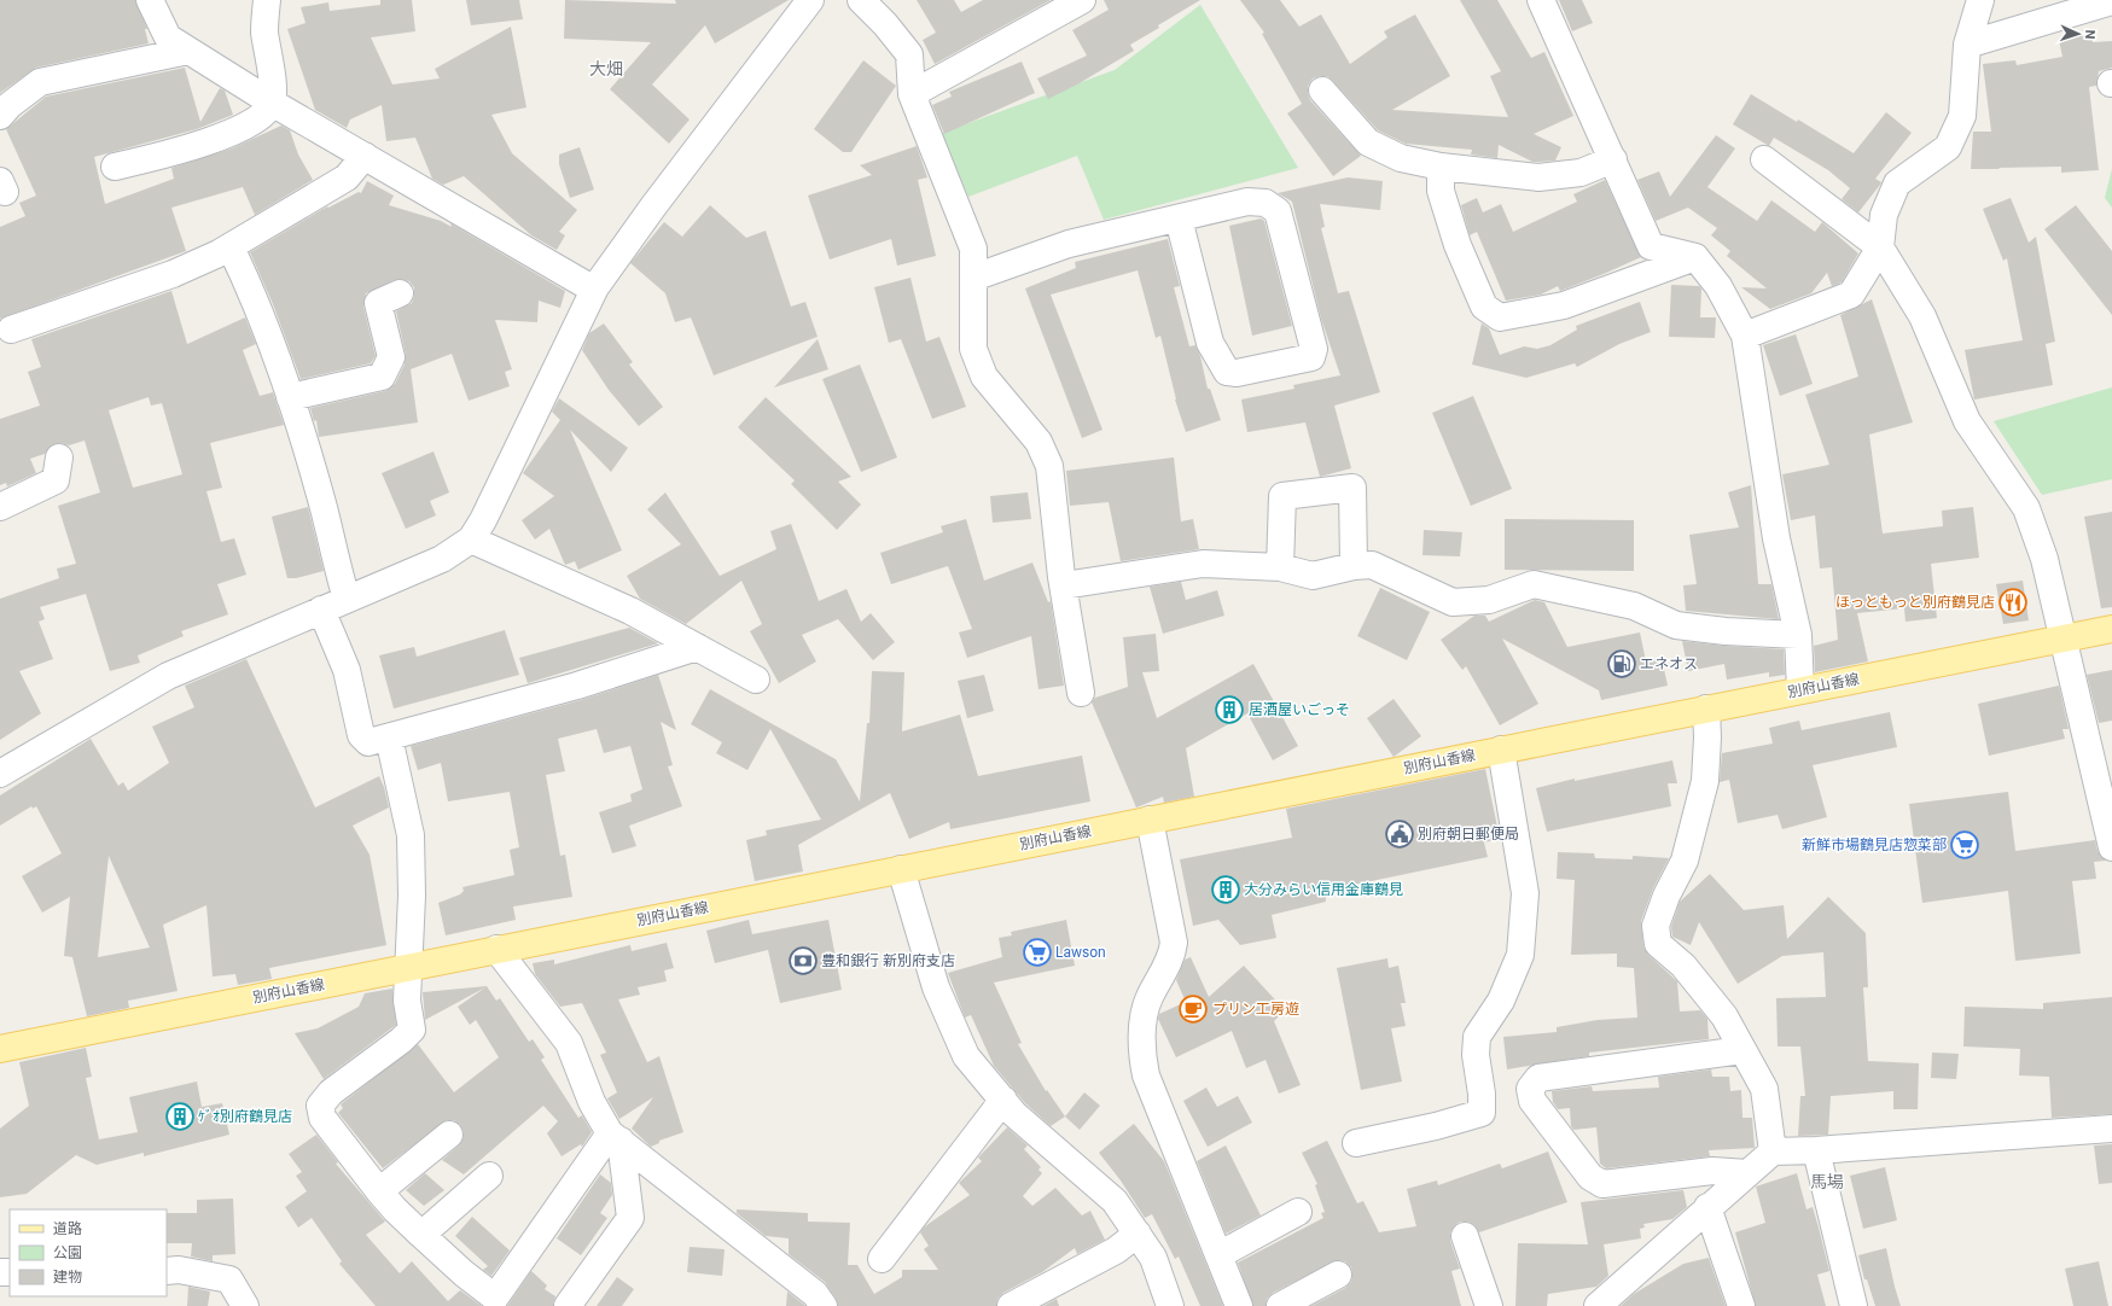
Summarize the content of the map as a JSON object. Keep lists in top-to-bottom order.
{
  "streets": {
    "main road": ["別府山香線"]
  },
  "districts": ["大畑", "馬場"],
  "places": {
    "restaurant": ["ほっともっと別府鶴見店"],
    "fuel station": ["エネオス"],
    "building": ["居酒屋いごっそ", "大分みらい信用金庫鶴見", "ｹﾞｵ別府鶴見店"],
    "public building": ["別府朝日郵便局"],
    "supermarket": ["新鮮市場鶴見店惣菜部", "Lawson"],
    "bank": ["豊和銀行 新別府支店"],
    "cafe": ["プリン工房遊"]
  },
  "legend": ["道路", "公園", "建物"],
  "north": "right"
}
